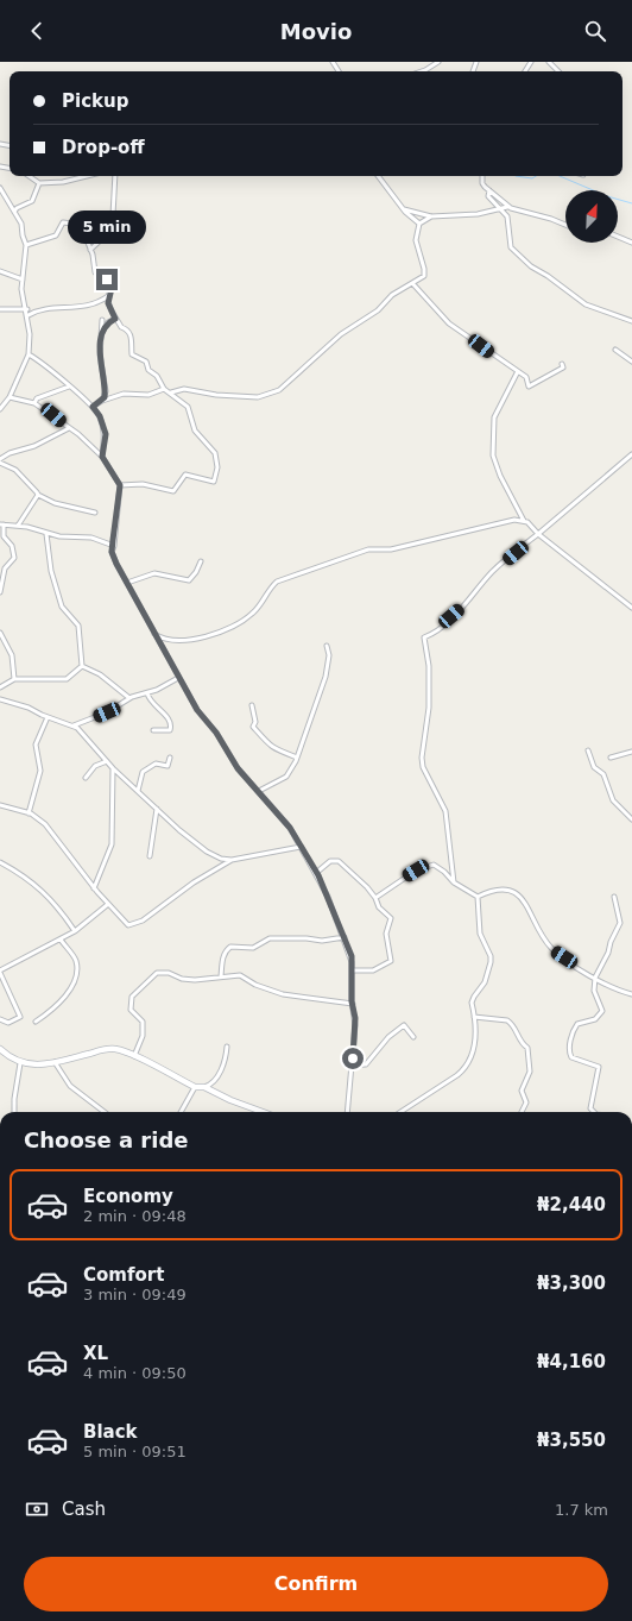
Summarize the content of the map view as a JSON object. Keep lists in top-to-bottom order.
{
  "north": "top right",
  "page": {
    "header": "Movio",
    "banner": ["Pickup", "Drop-off"],
    "bubble": "5 min",
    "heading": "Choose a ride",
    "list": [
      {
        "name": "Economy",
        "note": "2 min · 09:48",
        "value": "₦2,440"
      },
      {
        "name": "Comfort",
        "note": "3 min · 09:49",
        "value": "₦3,300"
      },
      {
        "name": "XL",
        "note": "4 min · 09:50",
        "value": "₦4,160"
      },
      {
        "name": "Black",
        "note": "5 min · 09:51",
        "value": "₦3,550"
      }
    ],
    "pay": ["Cash", "1.7 km"],
    "buttons": "Confirm"
  }
}
